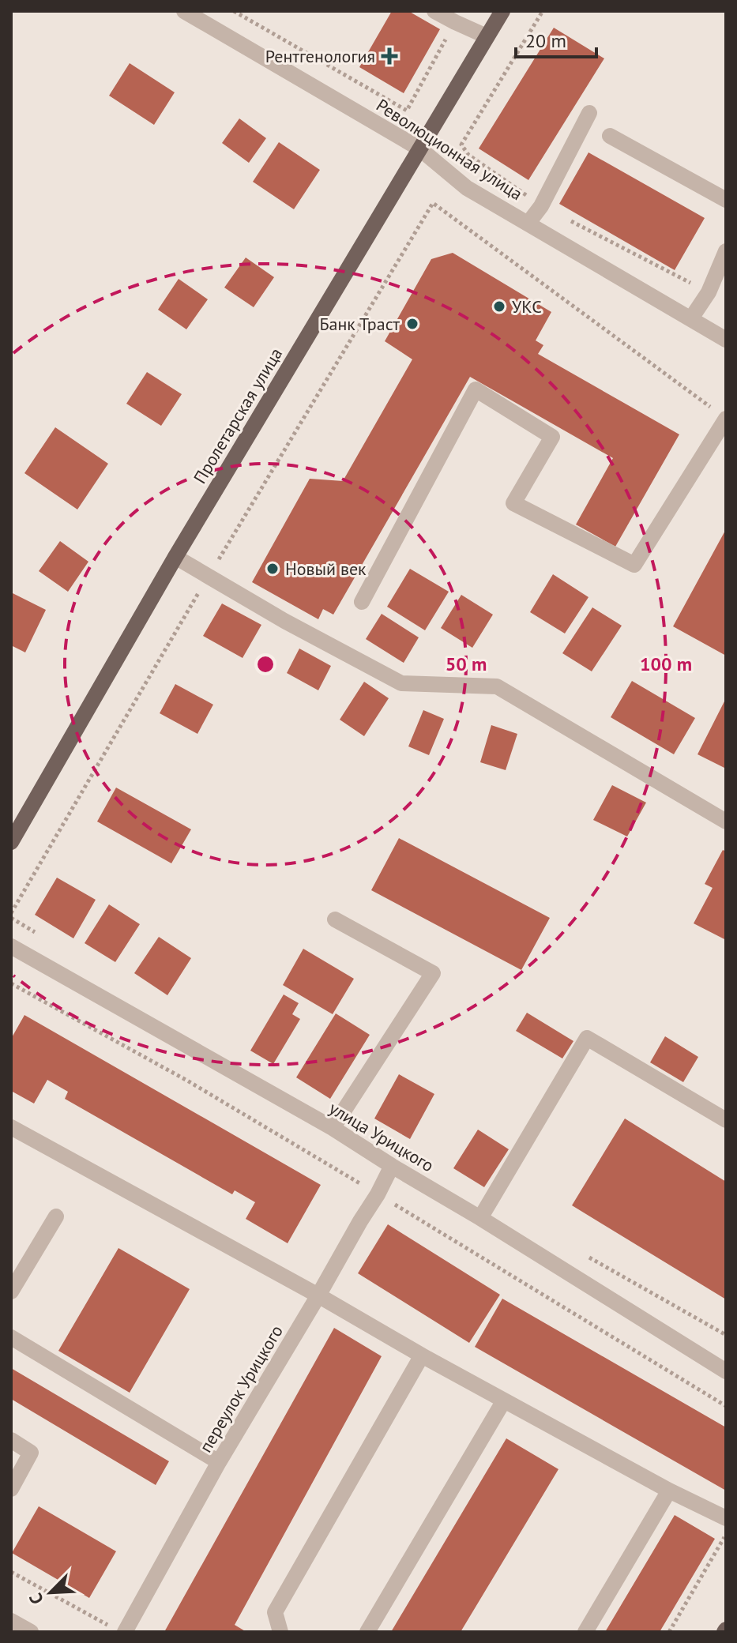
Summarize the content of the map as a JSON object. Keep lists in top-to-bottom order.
{
  "streets": {
    "main road": ["Пролетарская улица"],
    "street": ["Революционная улица", "улица Урицкого", "переулок Урицкого"]
  },
  "crossings": [
    ["Революционная улица", "Пролетарская улица"],
    ["улица Урицкого", "переулок Урицкого"]
  ],
  "places": {
    "health": ["Рентгенология"],
    "other": ["УКС", "Банк Траст", "Новый век"]
  },
  "scale_bar": "20 m",
  "north": "bottom left",
  "rings": ["50 m", "100 m"]
}
